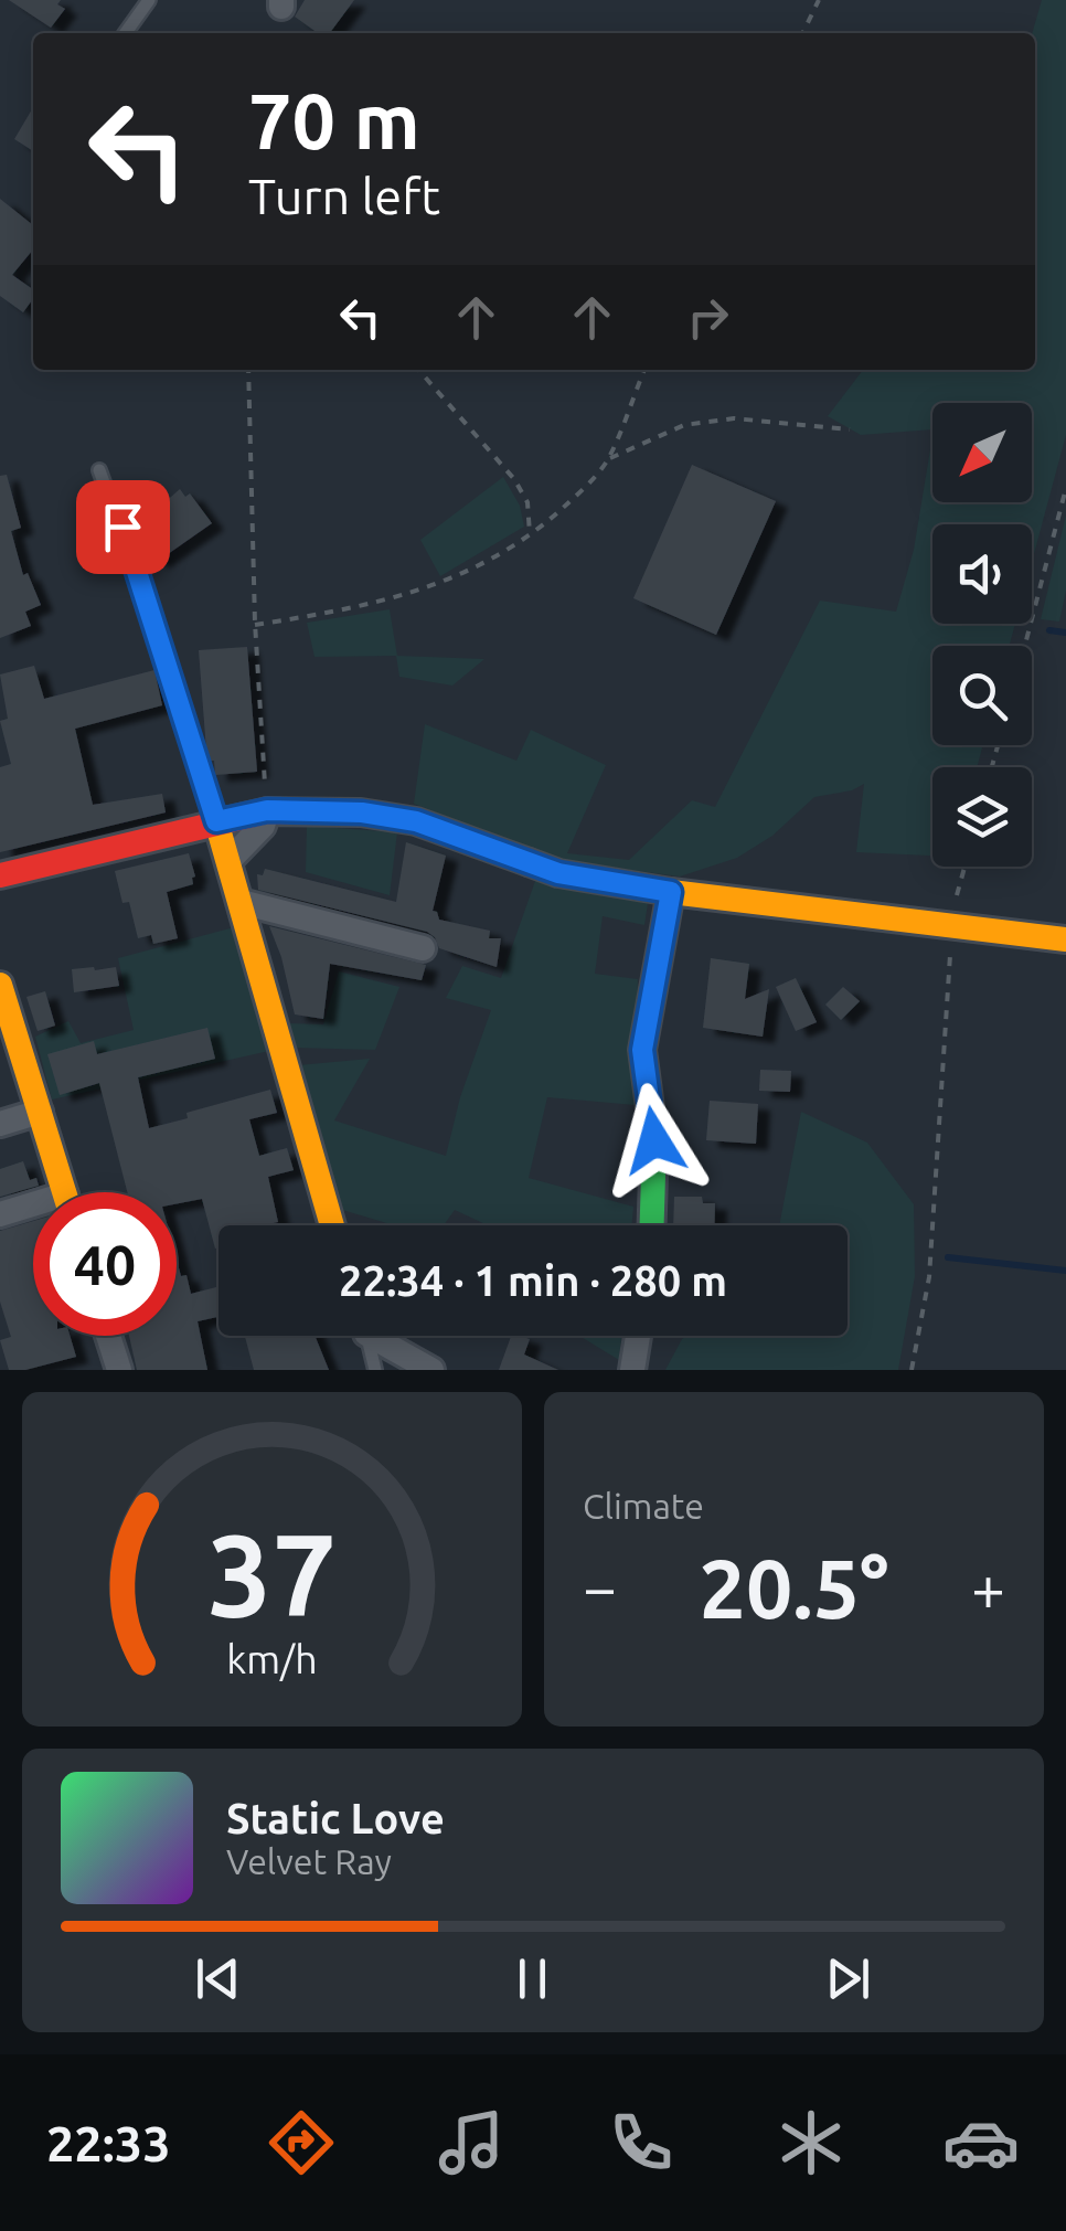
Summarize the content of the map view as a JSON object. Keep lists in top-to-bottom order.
{
  "north": "bottom left",
  "page": {
    "turn": ["70 m", "Turn left"],
    "limit": "40",
    "trip": "22:34 · 1 min · 280 m",
    "tile": "Climate",
    "heat": ["−", "20.5°", "+"],
    "song": ["Static Love", "Velvet Ray"],
    "tabs": "22:33",
    "gauge": ["37", "km/h"]
  }
}
